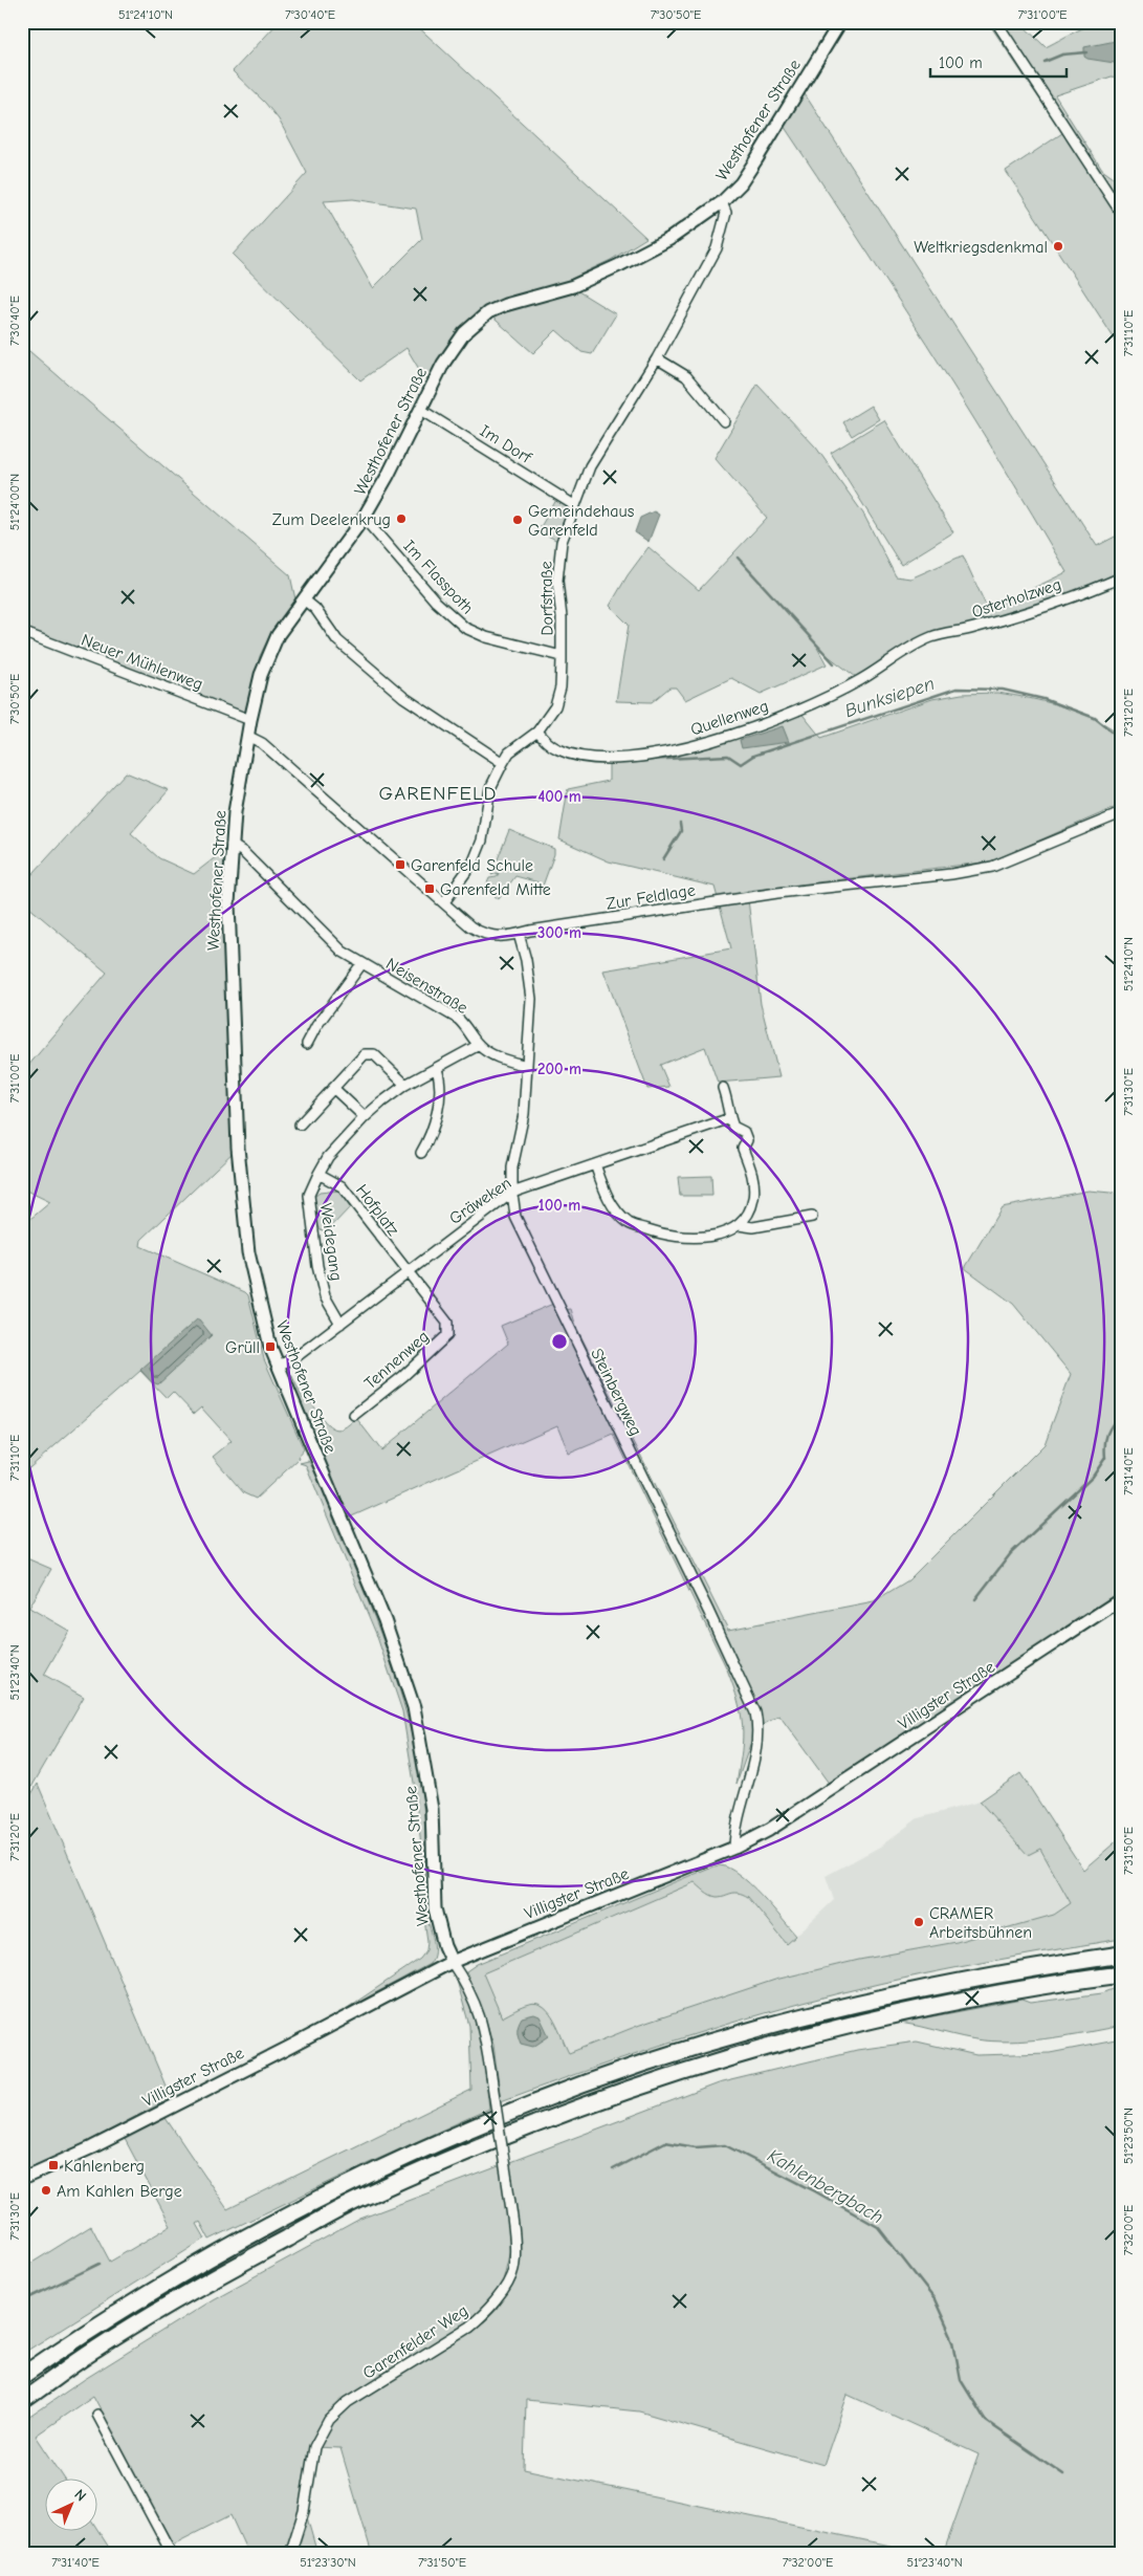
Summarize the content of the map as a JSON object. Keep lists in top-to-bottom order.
{
  "streets": {
    "street": [
      "Westhofener Straße",
      "Im Dorf",
      "Im Flasspoth",
      "Osterholzweg",
      "Dorfstraße",
      "Neuer Mühlenweg",
      "Quellenweg",
      "Zur Feldlage",
      "Neisenstraße",
      "Gräweken",
      "Hofplatz",
      "Weidegang",
      "Tennenweg",
      "Steinbergweg",
      "Villigster Straße",
      "Garenfelder Weg"
    ]
  },
  "crossings": [
    ["Westhofener Straße", "Im Dorf"],
    ["Westhofener Straße", "Im Flasspoth"],
    ["Westhofener Straße", "Dorfstraße"],
    ["Westhofener Straße", "Neuer Mühlenweg"],
    ["Westhofener Straße", "Zur Feldlage"],
    ["Westhofener Straße", "Neisenstraße"],
    ["Westhofener Straße", "Gräweken"],
    ["Westhofener Straße", "Villigster Straße"],
    ["Westhofener Straße", "Garenfelder Weg"],
    ["Im Dorf", "Dorfstraße"],
    ["Im Flasspoth", "Dorfstraße"],
    ["Osterholzweg", "Quellenweg"],
    ["Dorfstraße", "Quellenweg"],
    ["Dorfstraße", "Zur Feldlage"],
    ["Zur Feldlage", "Steinbergweg"],
    ["Neisenstraße", "Weidegang"],
    ["Neisenstraße", "Steinbergweg"],
    ["Gräweken", "Hofplatz"],
    ["Gräweken", "Weidegang"],
    ["Gräweken", "Tennenweg"],
    ["Gräweken", "Steinbergweg"],
    ["Hofplatz", "Weidegang"],
    ["Hofplatz", "Tennenweg"],
    ["Steinbergweg", "Villigster Straße"],
    ["Villigster Straße", "Garenfelder Weg"]
  ],
  "districts": ["GARENFELD"],
  "water": ["Bunksiepen", "Kahlenbergbach"],
  "places": {
    "other": [
      "Weltkriegsdenkmal",
      "Zum Deelenkrug",
      "Gemeindehaus Garenfeld",
      "CRAMER Arbeitsbühnen",
      "Am Kahlen Berge"
    ],
    "transit": [
      "Garenfeld Schule",
      "Garenfeld Mitte",
      "Grüll",
      "Kahlenberg"
    ]
  },
  "scale_bar": "100 m",
  "north": "top right",
  "coordinates": [
    "51°24'10\"N",
    "7°30'40\"E",
    "7°30'50\"E",
    "7°31'00\"E",
    "7°31'10\"E",
    "51°24'00\"N",
    "7°31'20\"E",
    "7°31'30\"E",
    "7°31'40\"E",
    "51°23'40\"N",
    "7°31'50\"E",
    "51°23'50\"N",
    "7°32'00\"E",
    "51°23'30\"N"
  ],
  "rings": [
    "400 m",
    "300 m",
    "200 m",
    "100 m"
  ]
}
